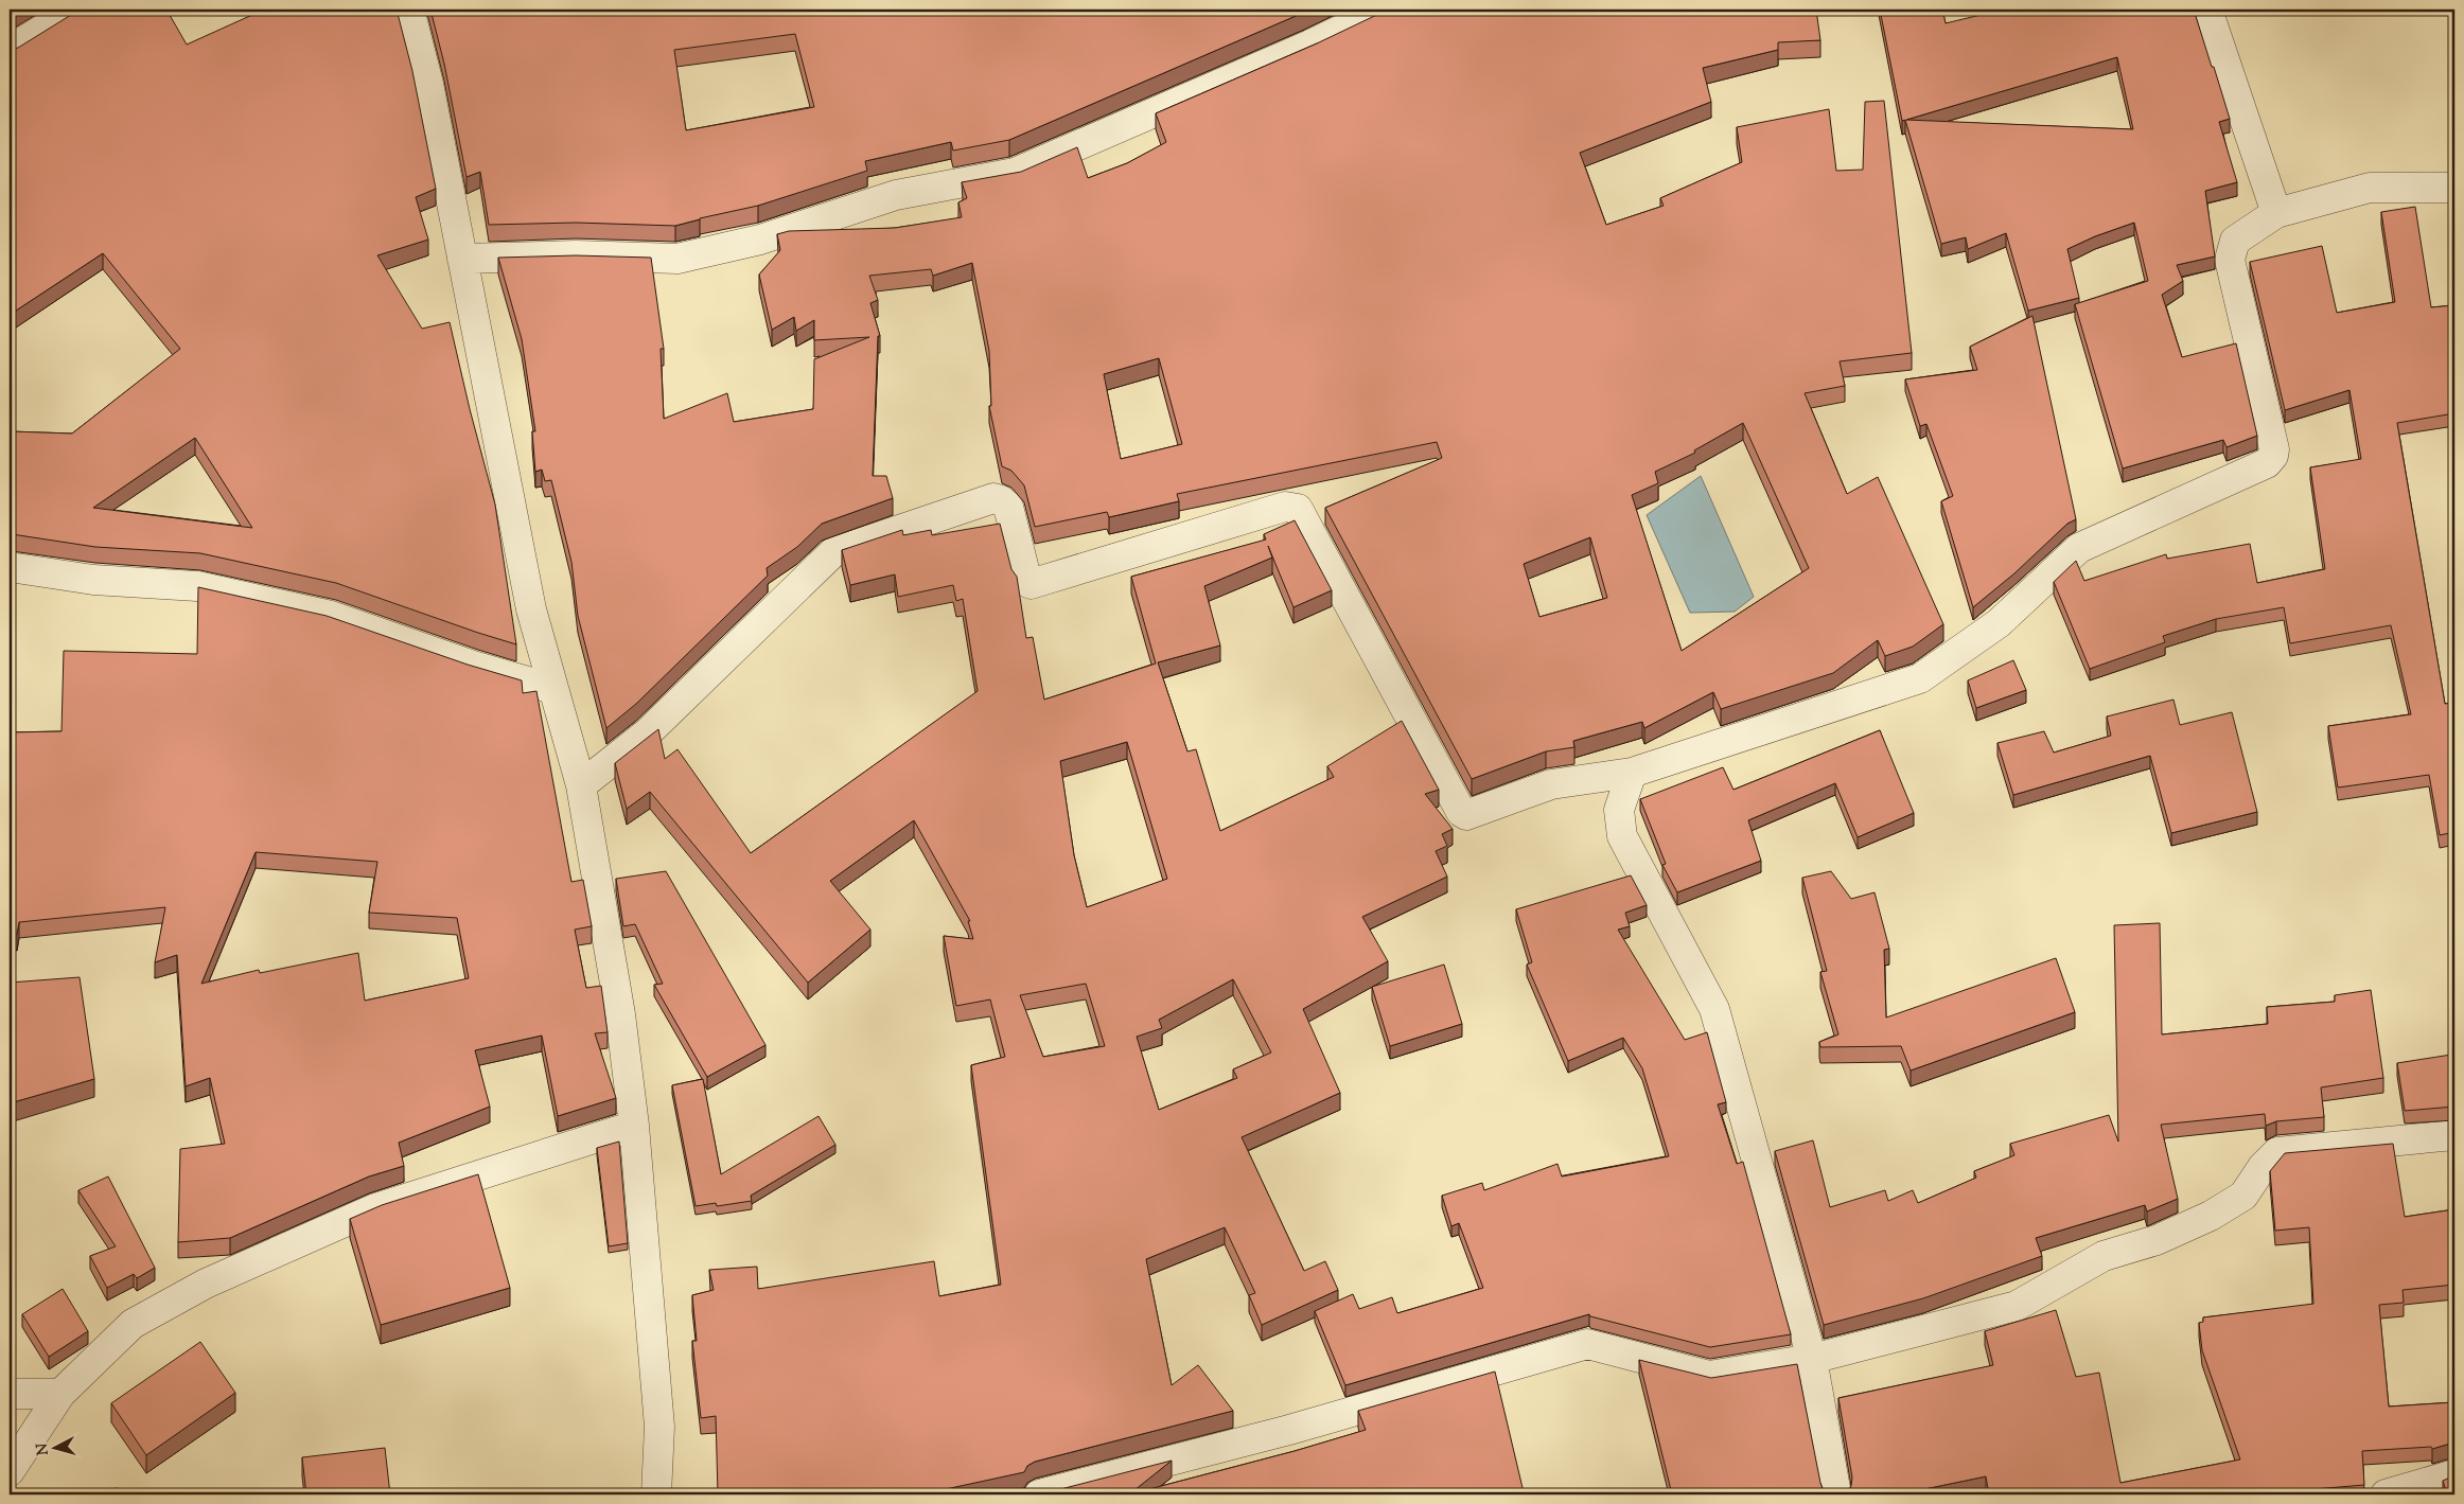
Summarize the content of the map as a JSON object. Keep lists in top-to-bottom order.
{
  "north": "left"
}
